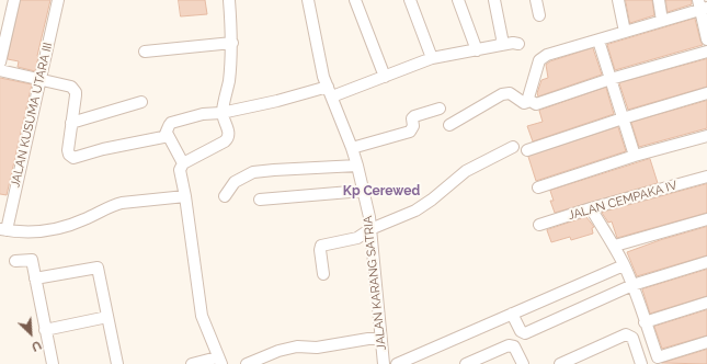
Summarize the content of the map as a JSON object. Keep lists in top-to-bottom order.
{
  "streets": {
    "street": ["JALAN KUSUMA UTARA III", "JALAN CEMPAKA IV", "JALAN KARANG SATRIA"]
  },
  "districts": ["Kp Cerewed"],
  "north": "bottom right"
}
